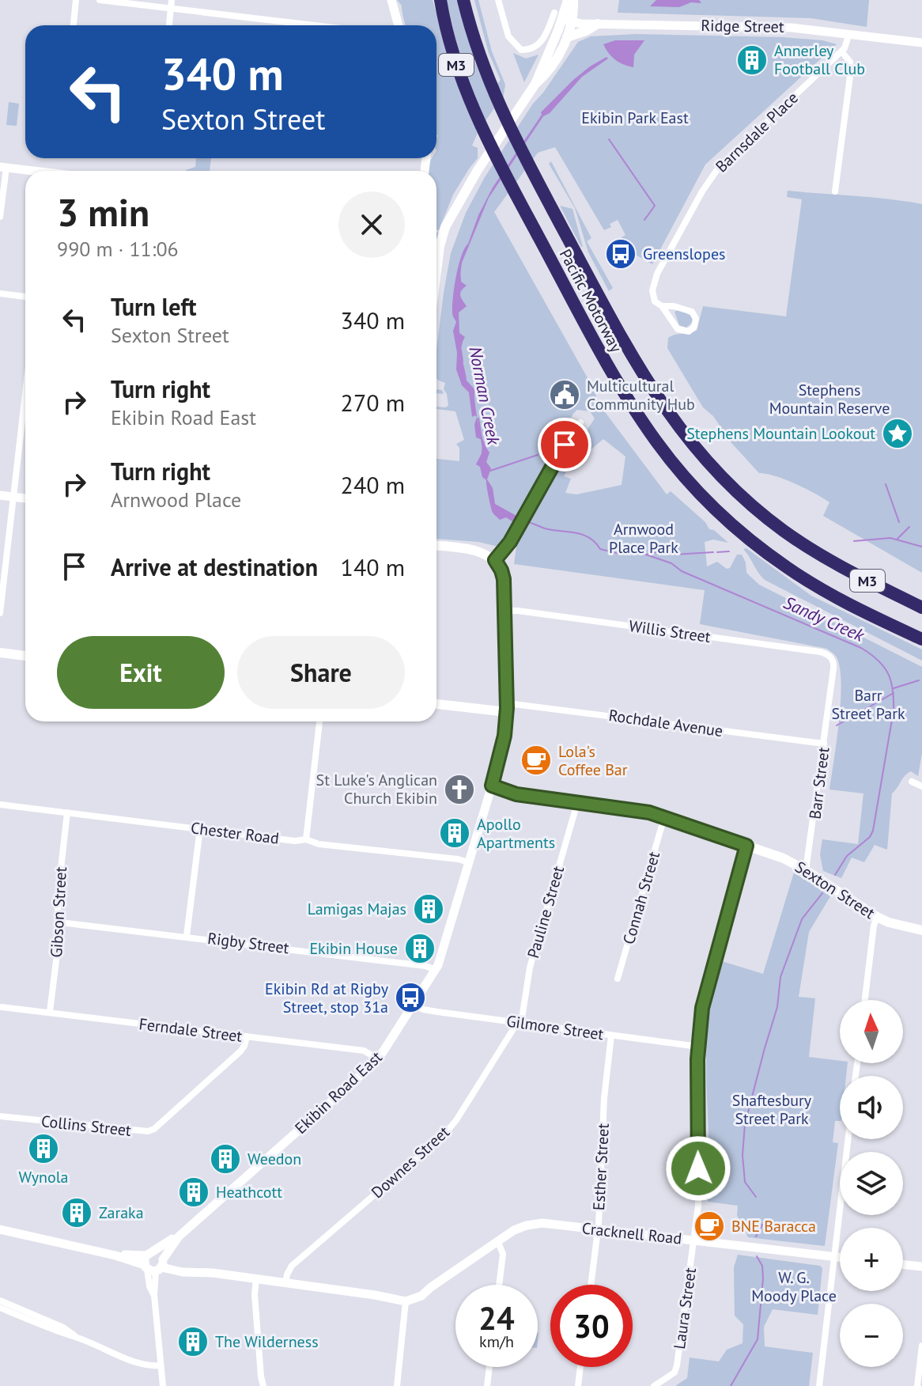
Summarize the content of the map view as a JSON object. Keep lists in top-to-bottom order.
{
  "streets": {
    "highway": ["M3", "Pacific Motorway"],
    "main road": ["Sexton Street", "Ekibin Road East"],
    "street": [
      "Ridge Street",
      "Barnsdale Place",
      "Willis Street",
      "Rochdale Avenue",
      "Barr Street",
      "Chester Road",
      "Connah Street",
      "Gibson Street",
      "Pauline Street",
      "Rigby Street",
      "Gilmore Street",
      "Ferndale Street",
      "Collins Street",
      "Downes Street",
      "Esther Street",
      "Cracknell Road",
      "Laura Street"
    ]
  },
  "crossings": [
    ["Ridge Street", "Barnsdale Place"],
    ["Willis Street", "Barr Street"],
    ["Willis Street", "Ekibin Road East"],
    ["Rochdale Avenue", "Barr Street"],
    ["Rochdale Avenue", "Ekibin Road East"],
    ["Barr Street", "Sexton Street"],
    ["Chester Road", "Gibson Street"],
    ["Chester Road", "Ekibin Road East"],
    ["Sexton Street", "Connah Street"],
    ["Sexton Street", "Pauline Street"],
    ["Sexton Street", "Ekibin Road East"],
    ["Sexton Street", "Laura Street"],
    ["Gibson Street", "Rigby Street"],
    ["Gibson Street", "Ferndale Street"],
    ["Pauline Street", "Gilmore Street"],
    ["Pauline Street", "Downes Street"],
    ["Rigby Street", "Ekibin Road East"],
    ["Gilmore Street", "Ekibin Road East"],
    ["Gilmore Street", "Downes Street"],
    ["Gilmore Street", "Esther Street"],
    ["Gilmore Street", "Laura Street"],
    ["Ferndale Street", "Ekibin Road East"],
    ["Ferndale Street", "Collins Street"],
    ["Ekibin Road East", "Cracknell Road"],
    ["Downes Street", "Cracknell Road"],
    ["Esther Street", "Cracknell Road"],
    ["Cracknell Road", "Laura Street"]
  ],
  "water": ["Norman Creek", "Sandy Creek"],
  "parks": [
    "Ekibin Park East",
    "Stephens Mountain Reserve",
    "Arnwood Place Park",
    "Barr Street Park",
    "Shaftesbury Street Park",
    "W. G. Moody Place"
  ],
  "places": {
    "building": [
      "Annerley Football Club",
      "Apollo Apartments",
      "Lamigas Majas",
      "Ekibin House",
      "Wynola",
      "Weedon",
      "Heathcott",
      "Zaraka",
      "The Wilderness"
    ],
    "bus stop": ["Greenslopes", "Ekibin Rd at Rigby Street, stop 31a"],
    "public building": ["Multicultural Community Hub"],
    "place": ["Stephens Mountain Lookout"],
    "cafe": ["Lola's Coffee Bar", "BNE Baracca"],
    "church": ["St Luke's Anglican Church Ekibin"]
  },
  "north": "top",
  "page": {
    "turn": ["340 m", "Sexton Street"],
    "heading": ["3 min", "990 m · 11:06"],
    "list": [
      {
        "name": "Turn left",
        "note": "Sexton Street",
        "value": "340 m"
      },
      {
        "name": "Turn right",
        "note": "Ekibin Road East",
        "value": "270 m"
      },
      {
        "name": "Turn right",
        "note": "Arnwood Place",
        "value": "240 m"
      },
      {
        "name": "Arrive at destination",
        "value": "140 m"
      }
    ],
    "buttons": ["Exit", "Share"],
    "map_buttons": ["+", "−"],
    "speed": "24 km/h",
    "limit": "30"
  }
}
